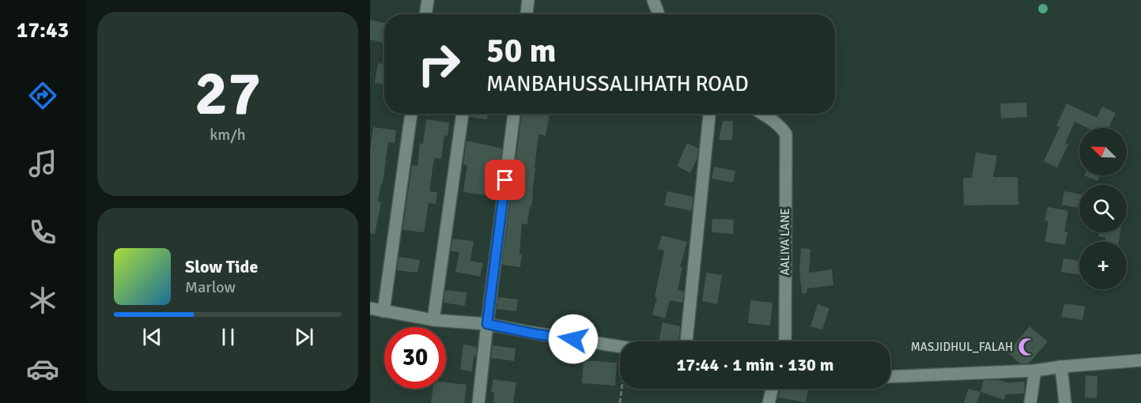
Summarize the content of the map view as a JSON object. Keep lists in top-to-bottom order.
{
  "streets": {
    "street": ["AALIYA LANE"]
  },
  "places": {
    "mosque": ["MASJIDHUL_FALAH"]
  },
  "north": "top left",
  "page": {
    "tabs": "17:43",
    "tile": ["27", "km/h"],
    "turn": ["50 m", "MANBAHUSSALIHATH ROAD"],
    "map_buttons": "+",
    "song": ["Slow Tide", "Marlow"],
    "limit": "30",
    "trip": "17:44 · 1 min · 130 m"
  }
}
